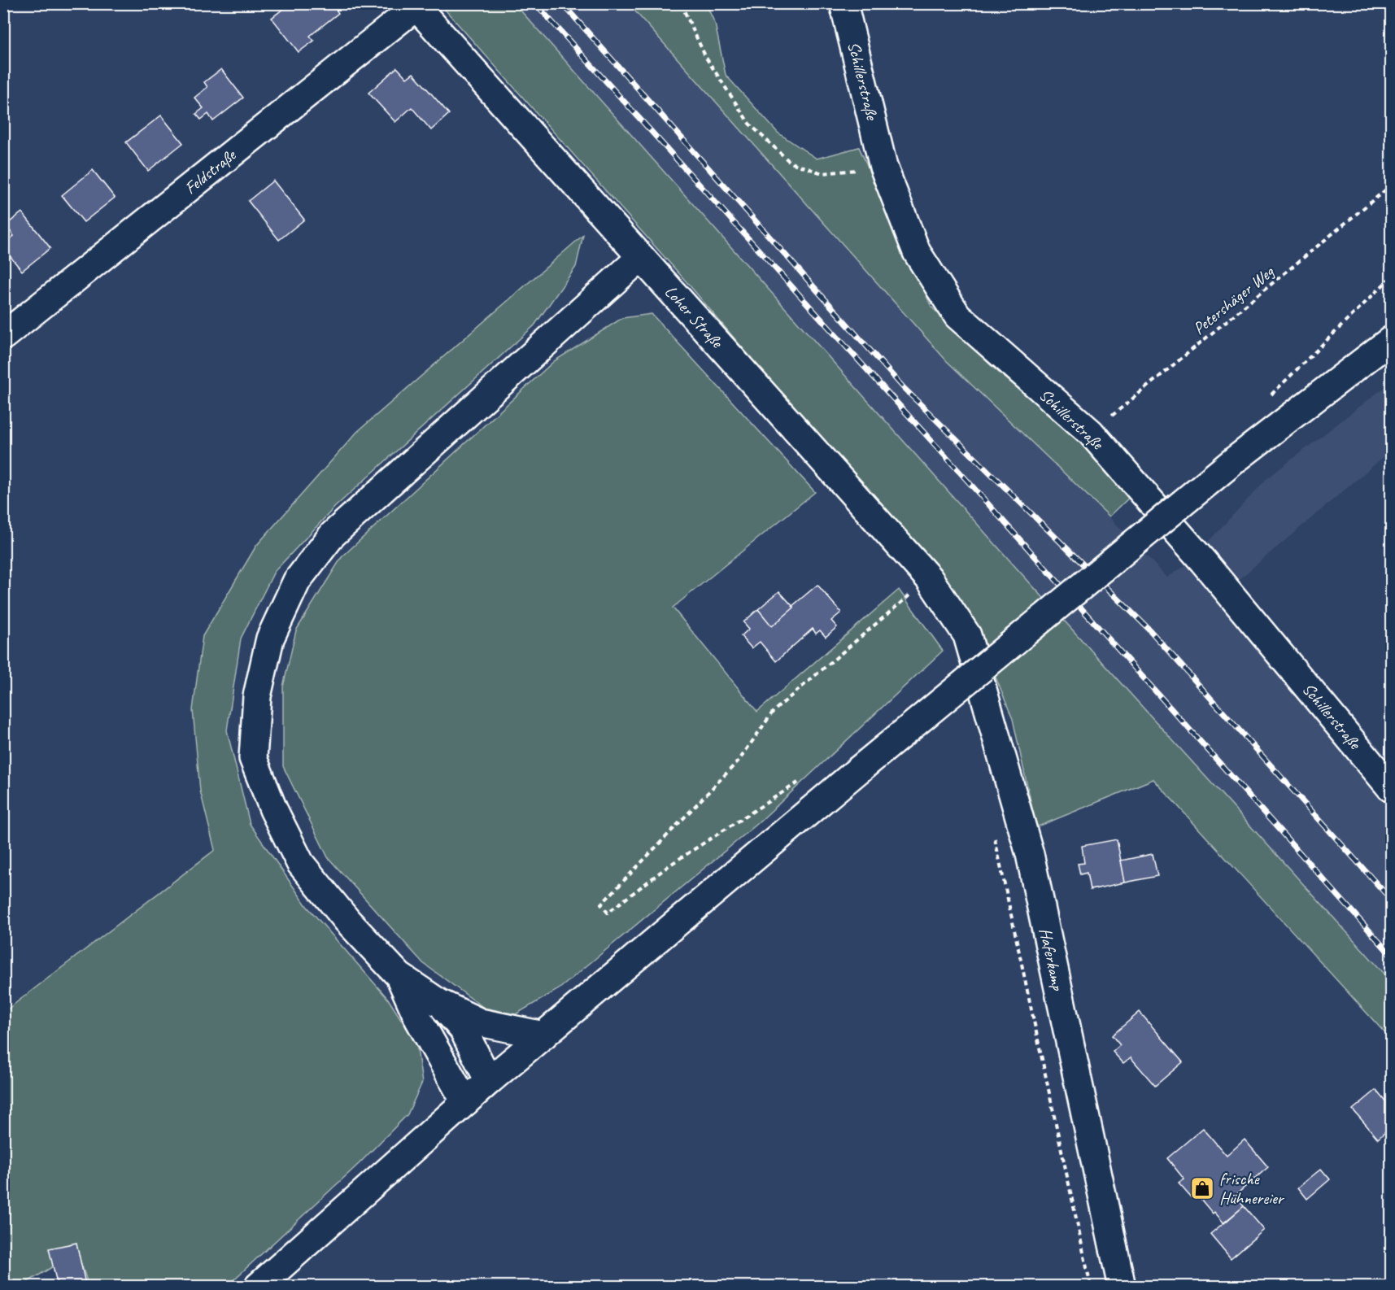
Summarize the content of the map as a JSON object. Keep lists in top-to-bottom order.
{
  "streets": {
    "street": [
      "Schillerstraße",
      "Feldstraße",
      "Loher Straße",
      "Haferkamp"
    ],
    "path": ["Petershäger Weg"]
  },
  "crossings": [
    ["Schillerstraße", "Petershäger Weg"],
    ["Feldstraße", "Loher Straße"],
    ["Loher Straße", "Haferkamp"]
  ],
  "places": {
    "shop": ["frische Hühnereier"]
  }
}
